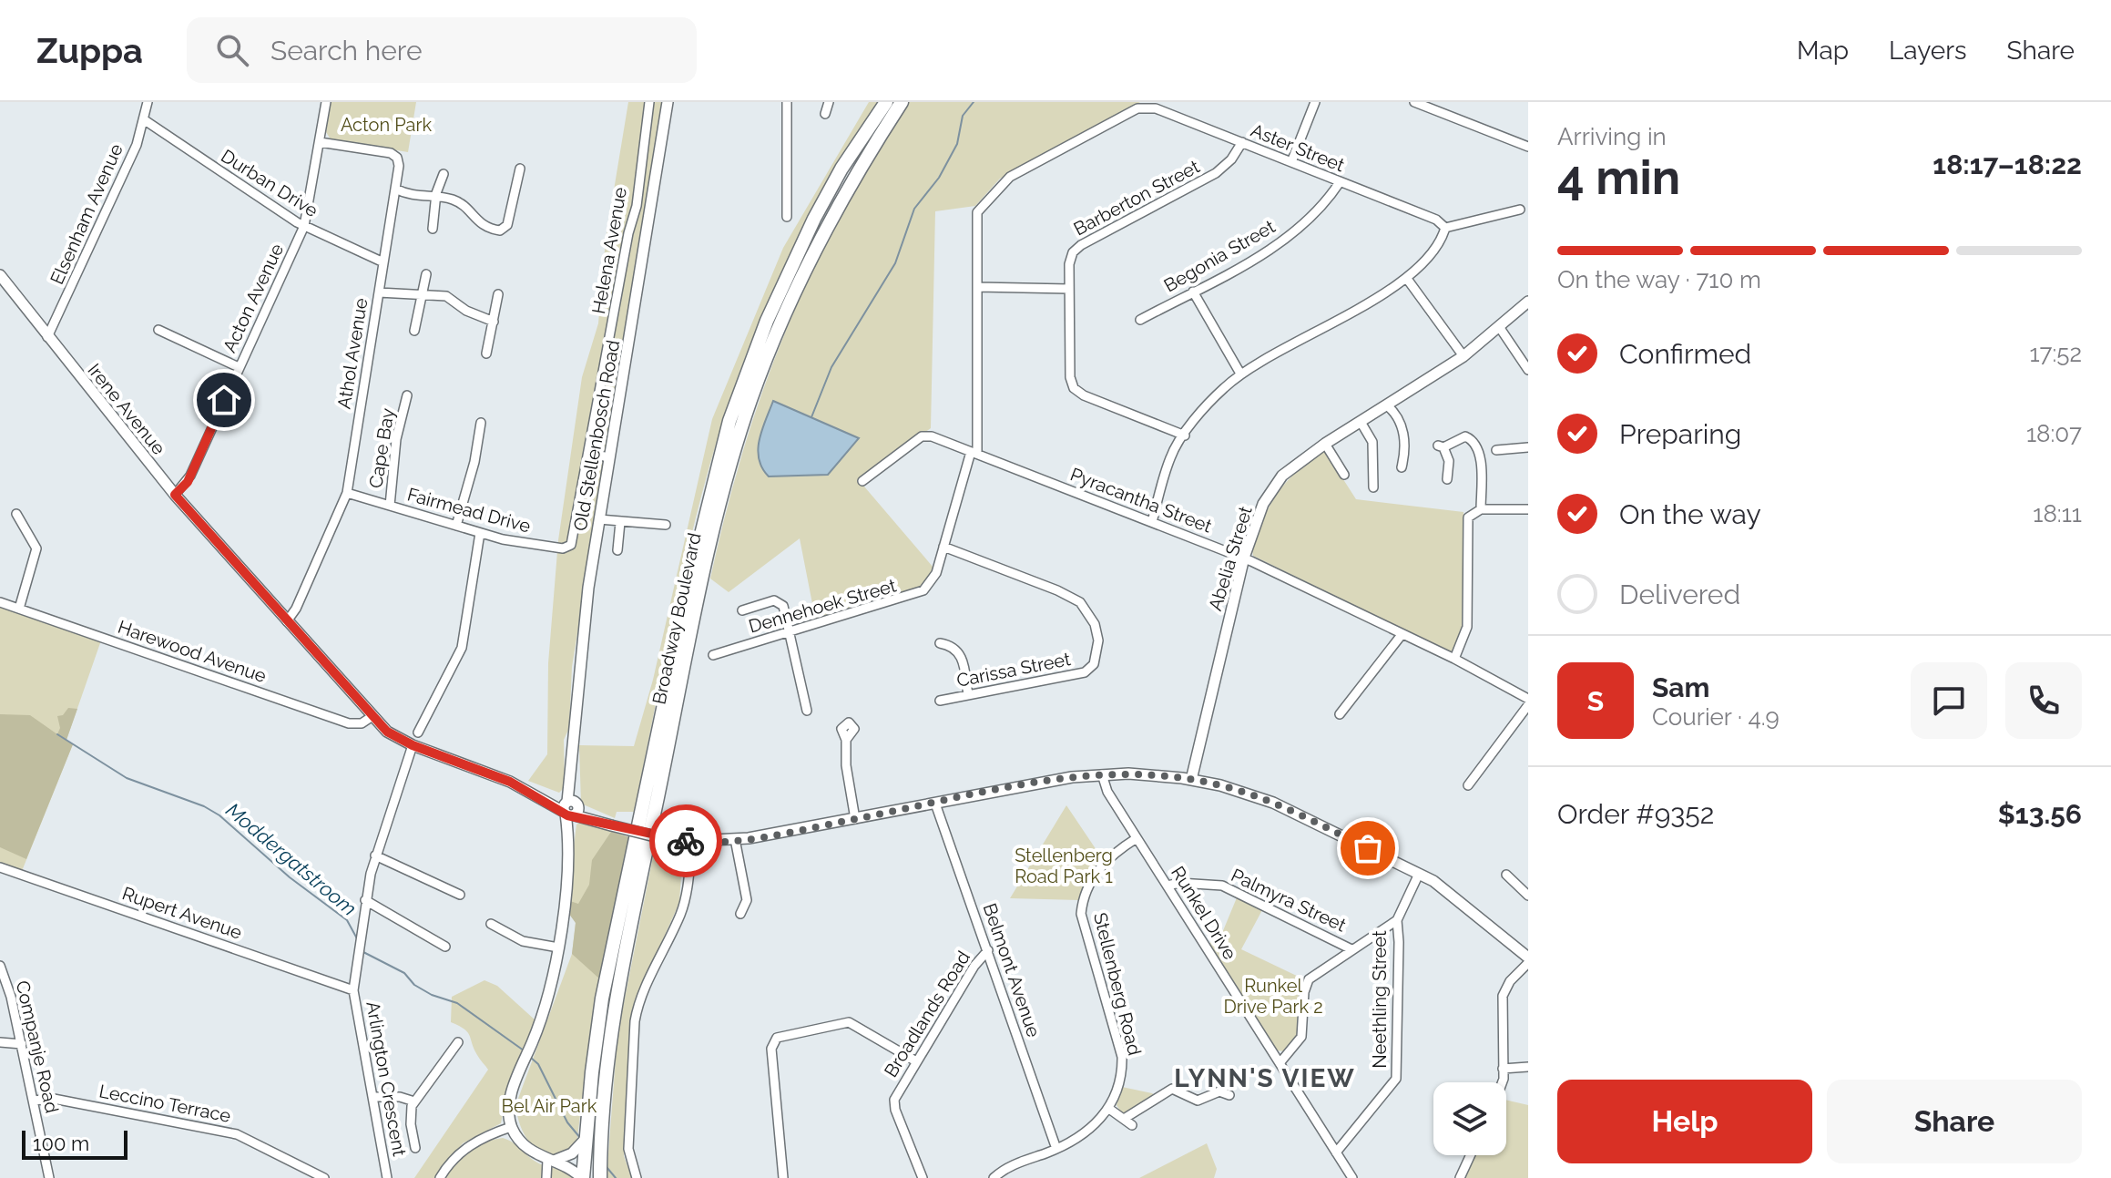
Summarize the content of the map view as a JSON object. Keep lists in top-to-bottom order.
{
  "streets": {
    "main road": ["Broadway Boulevard"],
    "street": [
      "Aster Street",
      "Durban Drive",
      "Barberton Street",
      "Elsenham Avenue",
      "Helena Avenue",
      "Begonia Street",
      "Acton Avenue",
      "Athol Avenue",
      "Irene Avenue",
      "Old Stellenbosch Road",
      "Cape Bay",
      "Pyracantha Street",
      "Fairmead Drive",
      "Abelia Street",
      "Dennehoek Street",
      "Harewood Avenue",
      "Carissa Street",
      "Palmyra Street",
      "Rupert Avenue",
      "Runkel Drive",
      "Belmont Avenue",
      "Stellenberg Road",
      "Neethling Street",
      "Broadlands Road",
      "Companje Road",
      "Arlington Crescent",
      "Leccino Terrace"
    ]
  },
  "crossings": [
    ["Aster Street", "Barberton Street"],
    ["Aster Street", "Begonia Street"],
    ["Aster Street", "Pyracantha Street"],
    ["Aster Street", "Dennehoek Street"],
    ["Durban Drive", "Elsenham Avenue"],
    ["Durban Drive", "Acton Avenue"],
    ["Durban Drive", "Athol Avenue"],
    ["Elsenham Avenue", "Irene Avenue"],
    ["Helena Avenue", "Fairmead Drive"],
    ["Acton Avenue", "Athol Avenue"],
    ["Acton Avenue", "Irene Avenue"],
    ["Athol Avenue", "Irene Avenue"],
    ["Athol Avenue", "Fairmead Drive"],
    ["Irene Avenue", "Old Stellenbosch Road"],
    ["Irene Avenue", "Harewood Avenue"],
    ["Irene Avenue", "Arlington Crescent"],
    ["Cape Bay", "Fairmead Drive"],
    ["Pyracantha Street", "Abelia Street"],
    ["Pyracantha Street", "Dennehoek Street"],
    ["Dennehoek Street", "Carissa Street"],
    ["Palmyra Street", "Runkel Drive"],
    ["Rupert Avenue", "Arlington Crescent"],
    ["Runkel Drive", "Stellenberg Road"],
    ["Runkel Drive", "Neethling Street"],
    ["Belmont Avenue", "Broadlands Road"],
    ["Companje Road", "Leccino Terrace"]
  ],
  "districts": ["LYNN'S VIEW"],
  "water": ["Moddergatstroom"],
  "parks": [
    "Acton Park",
    "Stellenberg Road Park 1",
    "Runkel Drive Park 2",
    "Bel Air Park"
  ],
  "scale_bar": "100 m",
  "page": {
    "header": "Zuppa",
    "search": "Search here",
    "nav": ["Map", "Layers", "Share"],
    "heading": ["4 min", "Arriving in", "18:17–18:22"],
    "panel": [
      "Sam",
      "Courier · 4.9",
      "Order #9352",
      "$13.56"
    ],
    "bar": "On the way · 710 m",
    "list": [
      ["Confirmed", "17:52"],
      ["Preparing", "18:07"],
      ["On the way", "18:11"],
      "Delivered"
    ],
    "round": "S",
    "buttons": ["Help", "Share"],
    "scale": "100 m"
  }
}
